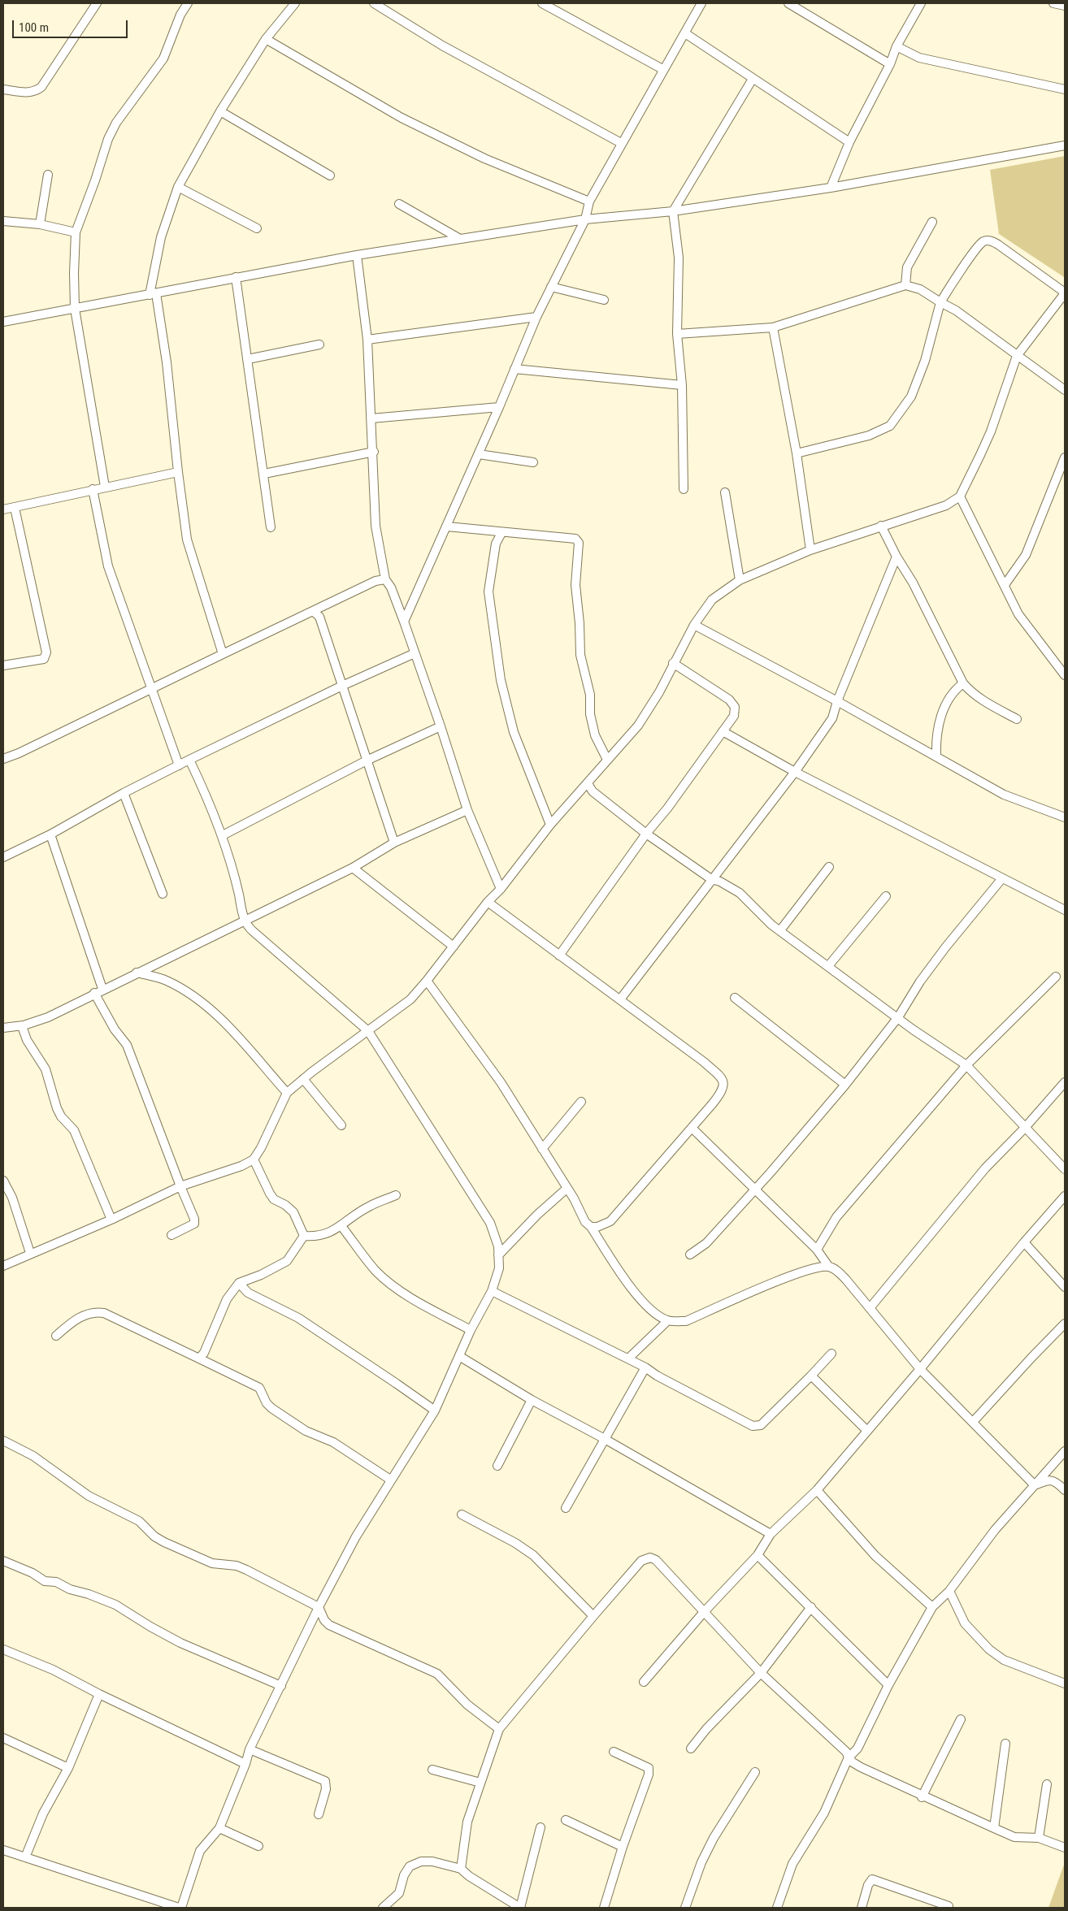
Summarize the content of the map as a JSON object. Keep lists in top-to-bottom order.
{
  "scale_bar": "100 m"
}
